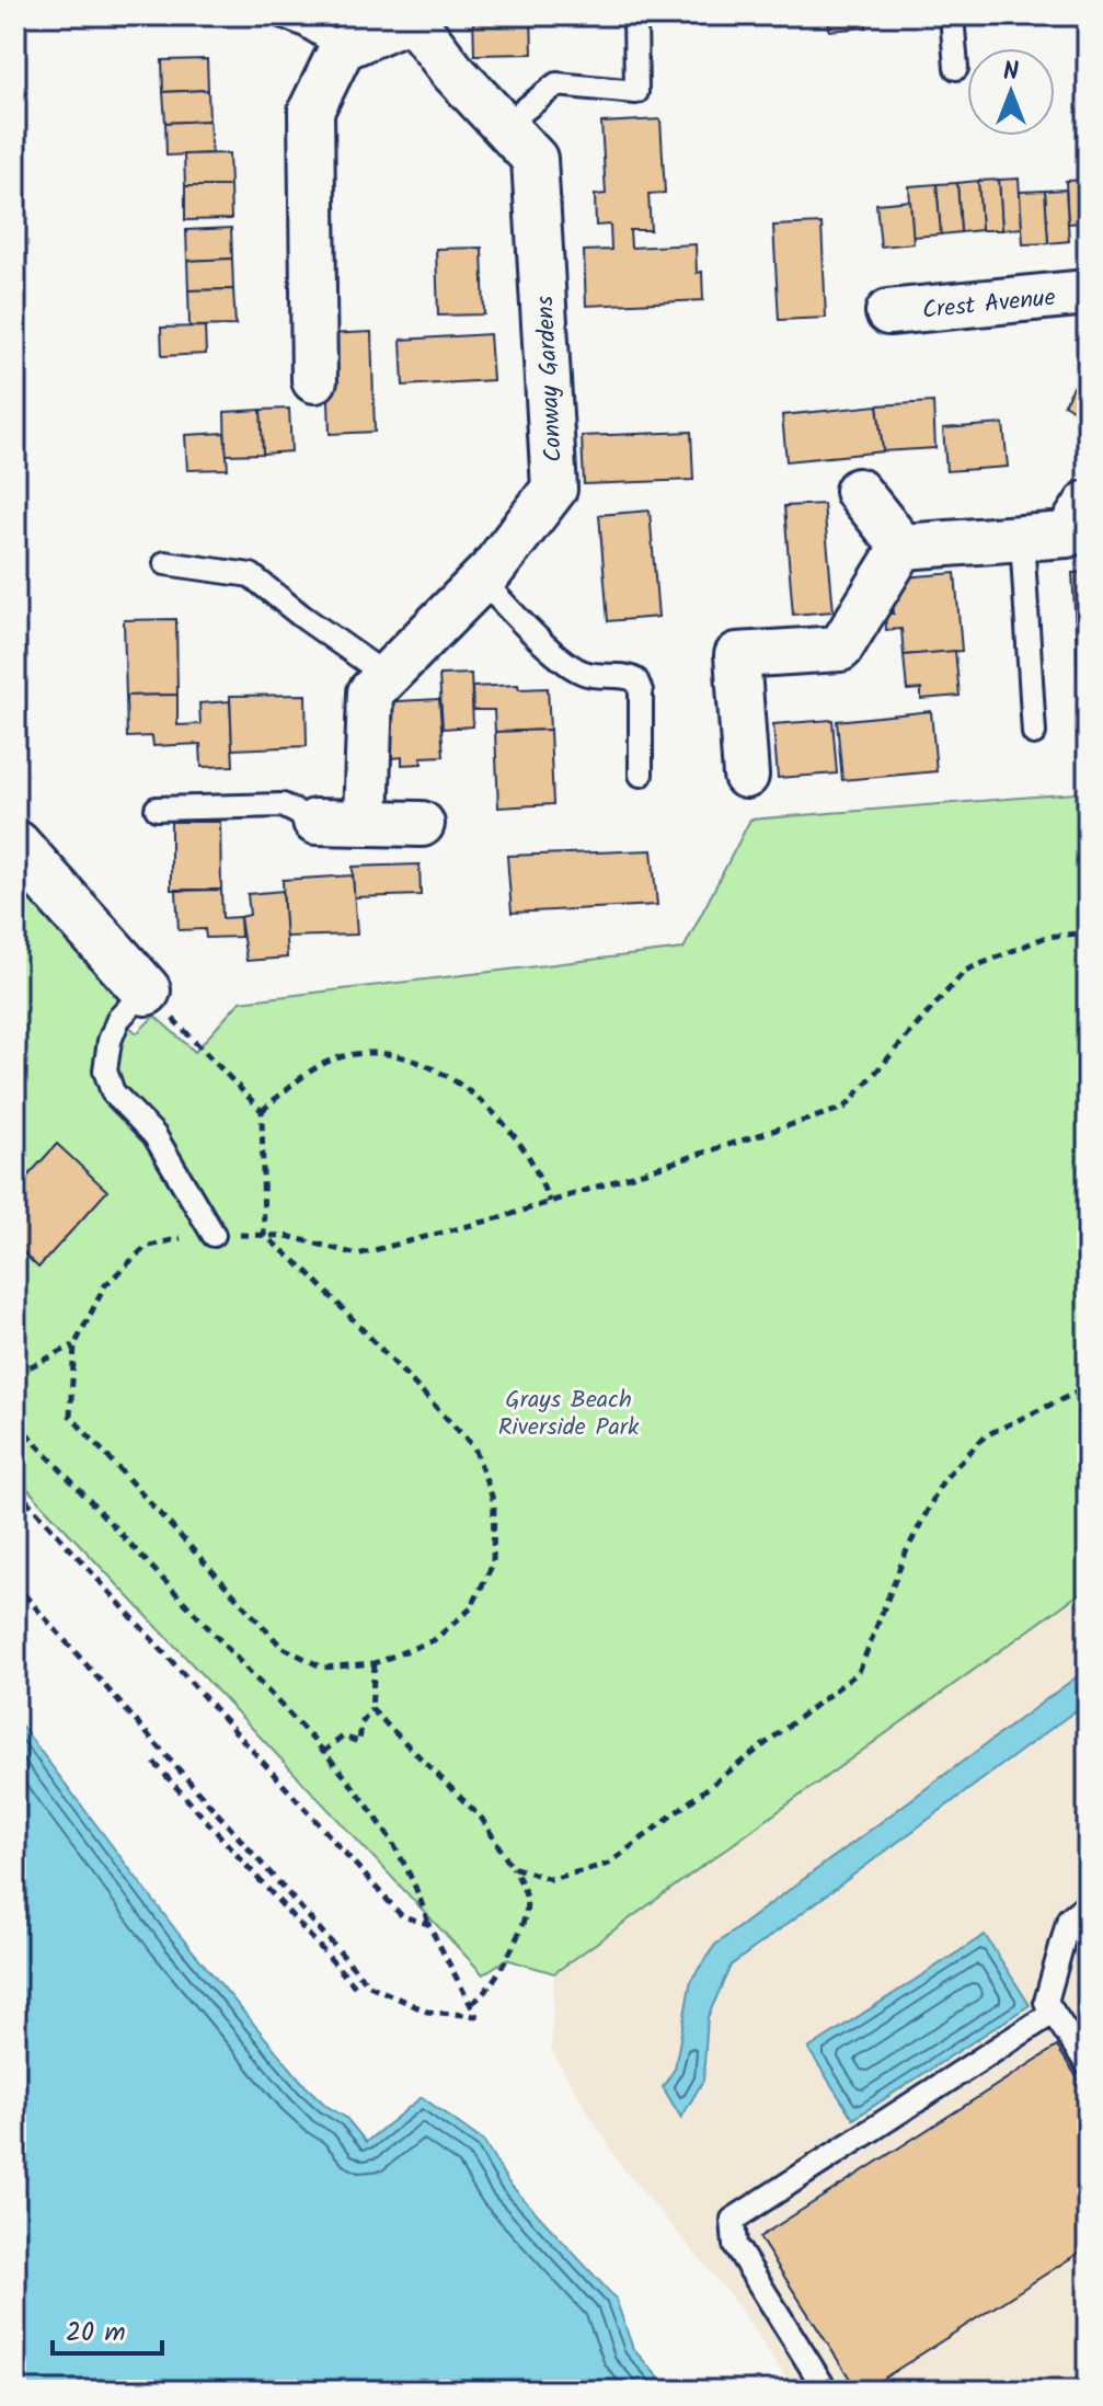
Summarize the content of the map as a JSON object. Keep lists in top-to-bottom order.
{
  "streets": {
    "street": ["Crest Avenue", "Conway Gardens"]
  },
  "parks": ["Grays Beach Riverside Park"],
  "scale_bar": "20 m",
  "north": "top"
}
